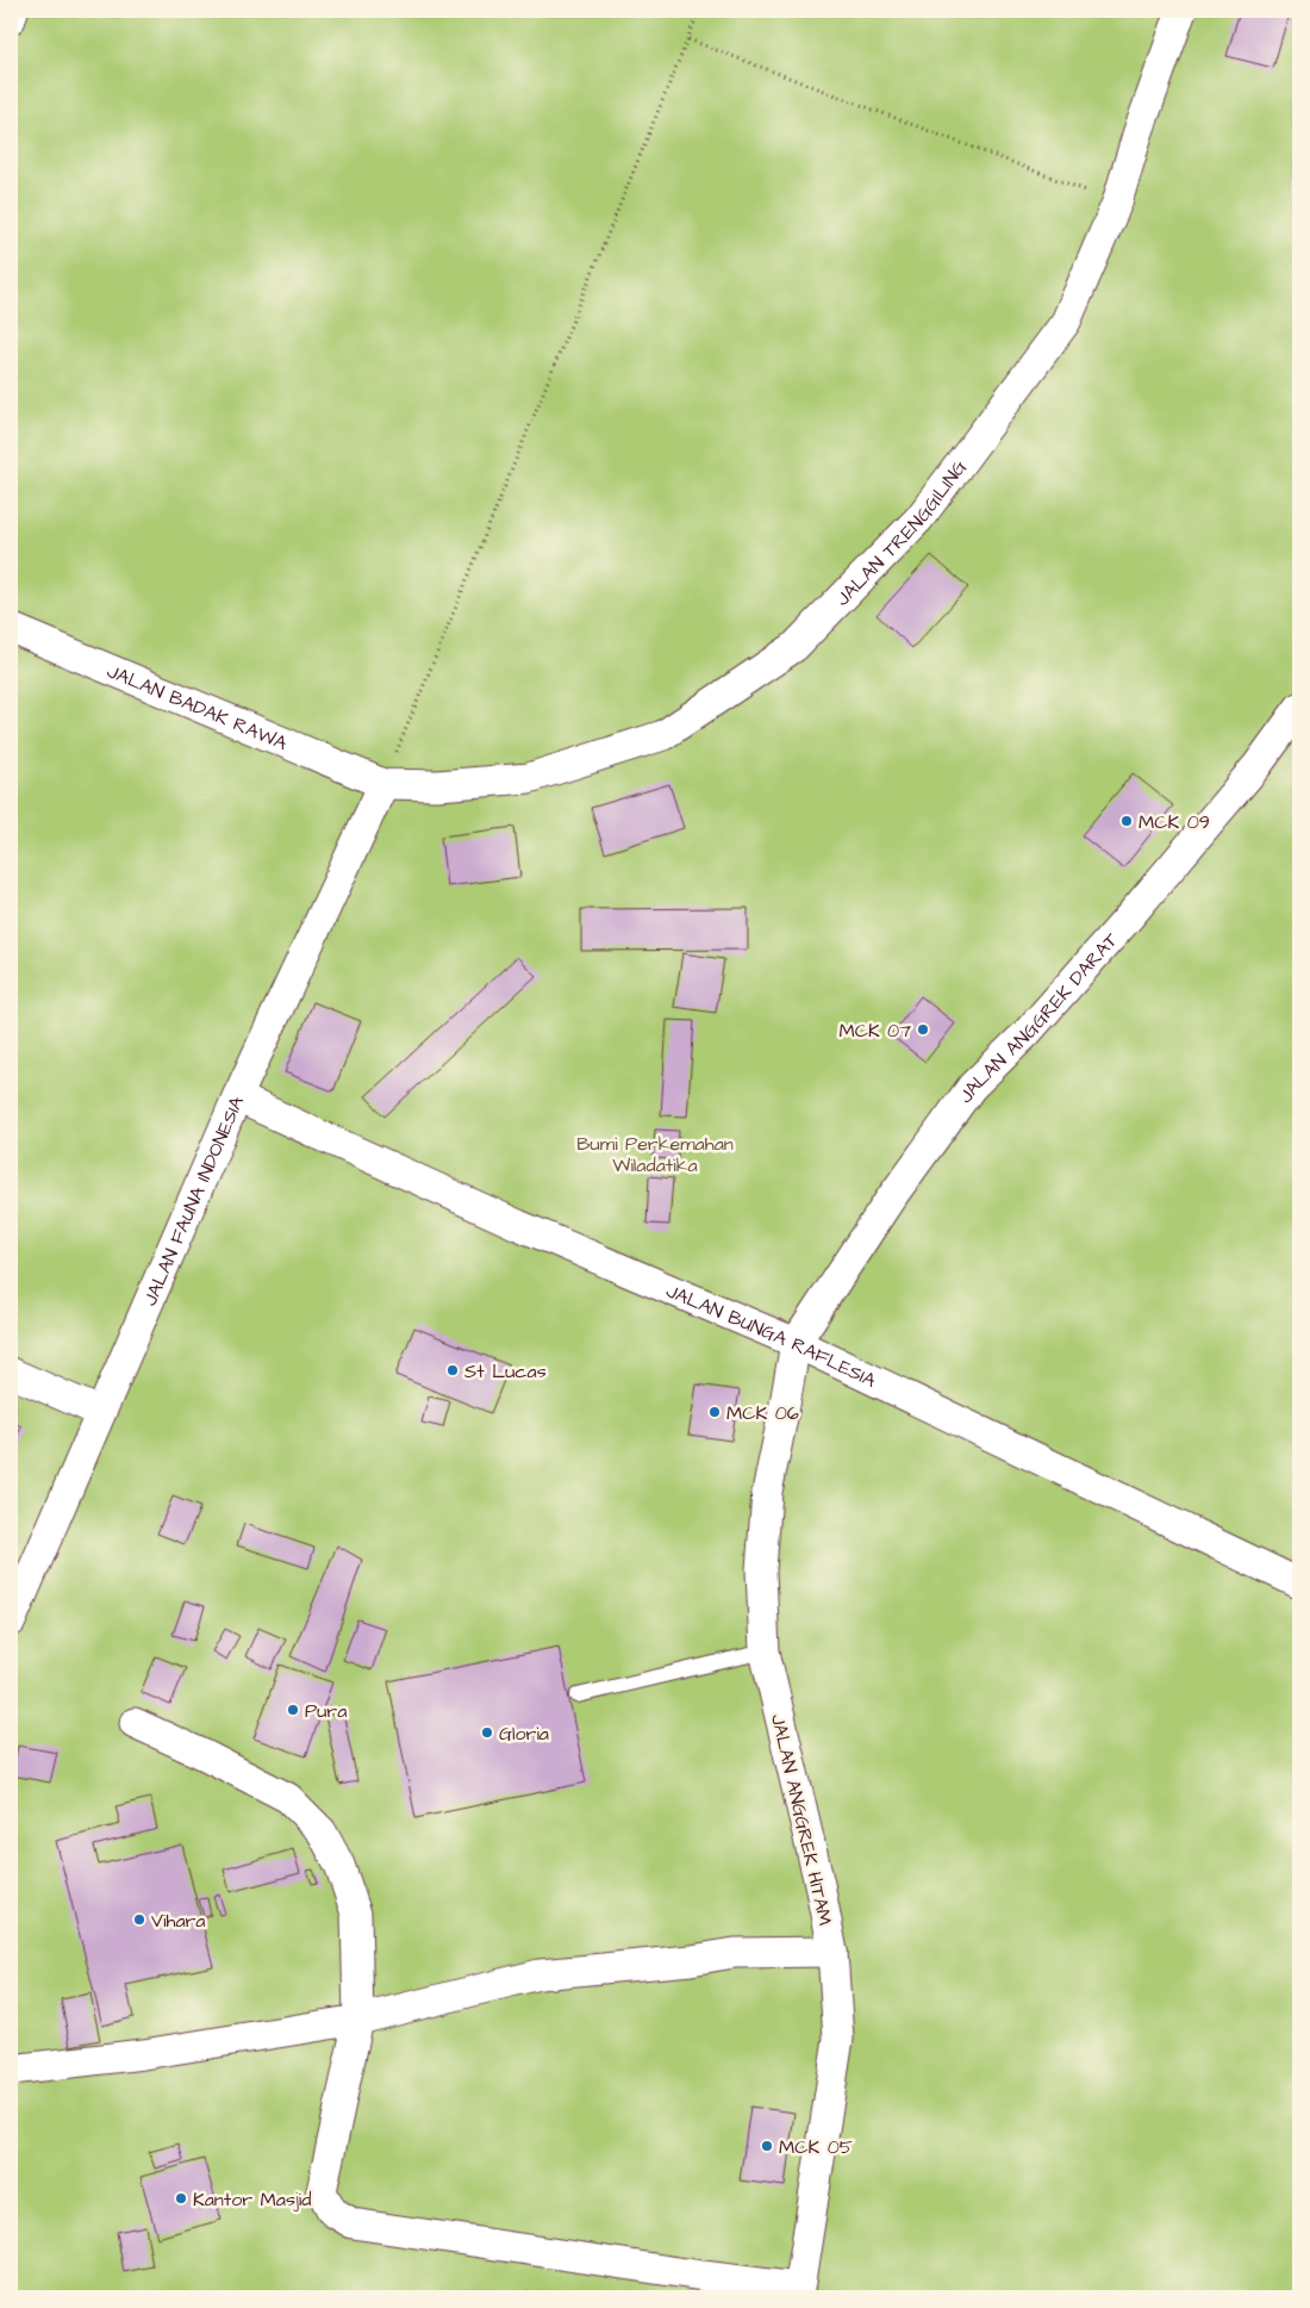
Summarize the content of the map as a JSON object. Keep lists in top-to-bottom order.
{
  "streets": {
    "street": [
      "JALAN TRENGGILING",
      "JALAN BADAK RAWA",
      "JALAN ANGGREK DARAT",
      "JALAN FAUNA INDONESIA",
      "JALAN BUNGA RAFLESIA",
      "JALAN ANGGREK HITAM"
    ]
  },
  "crossings": [
    ["JALAN TRENGGILING", "JALAN BADAK RAWA"],
    ["JALAN TRENGGILING", "JALAN FAUNA INDONESIA"],
    ["JALAN BADAK RAWA", "JALAN FAUNA INDONESIA"],
    ["JALAN ANGGREK DARAT", "JALAN BUNGA RAFLESIA"],
    ["JALAN ANGGREK DARAT", "JALAN ANGGREK HITAM"],
    ["JALAN FAUNA INDONESIA", "JALAN BUNGA RAFLESIA"],
    ["JALAN BUNGA RAFLESIA", "JALAN ANGGREK HITAM"]
  ],
  "parks": ["Bumi Perkemahan Wiladatika"],
  "places": [
    "MCK 09",
    "MCK 07",
    "St Lucas",
    "MCK 06",
    "Pura",
    "Gloria",
    "Vihara",
    "MCK 05",
    "Kantor Masjid"
  ]
}
